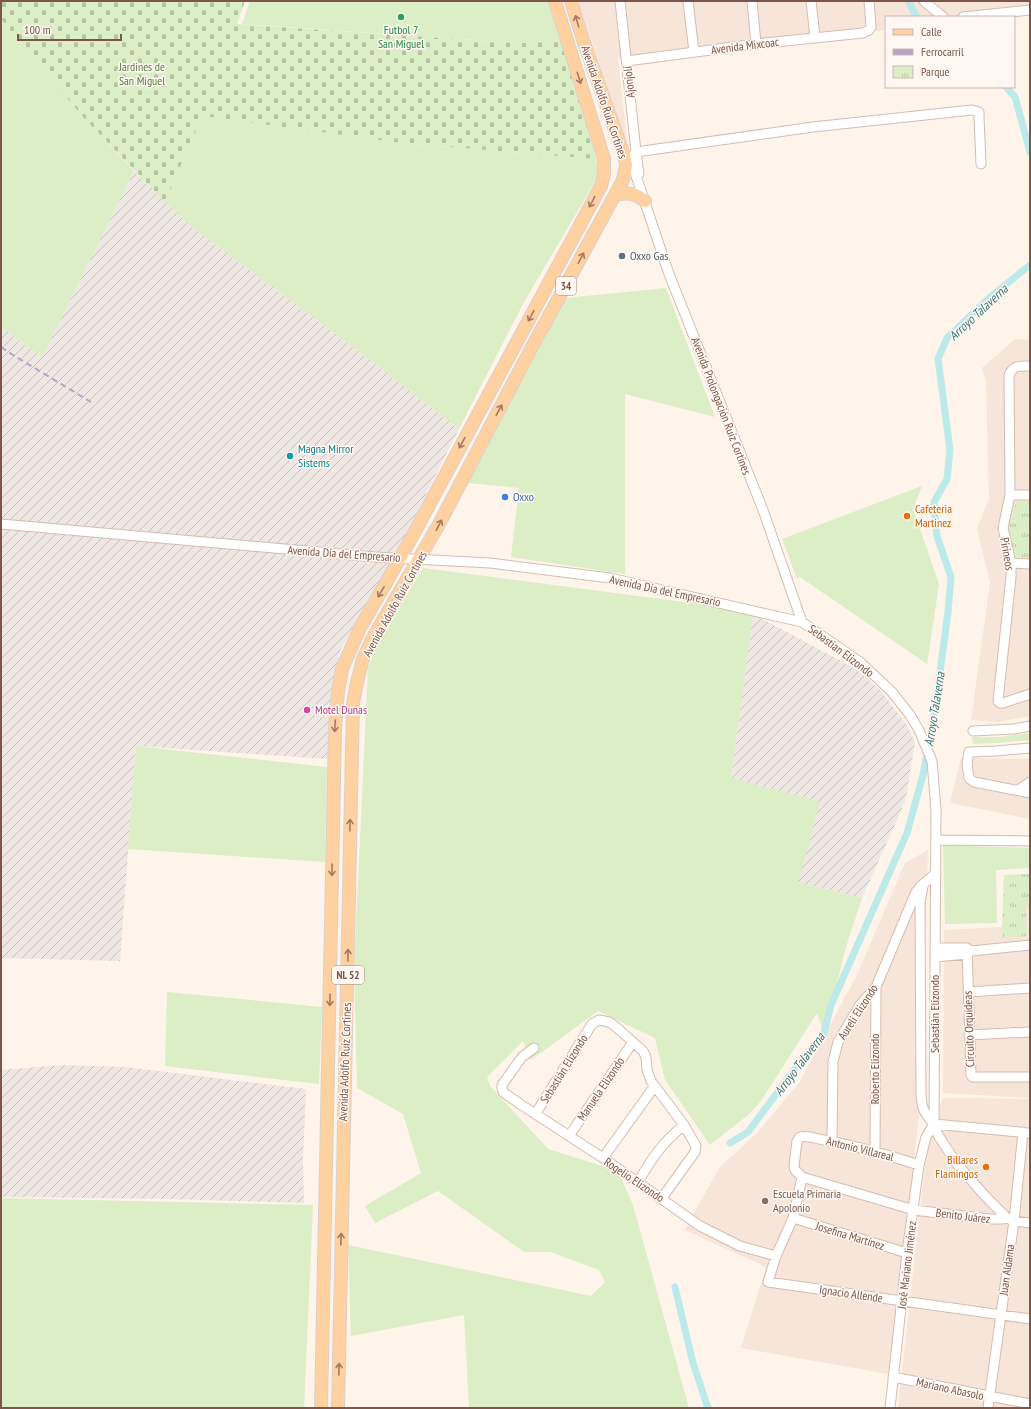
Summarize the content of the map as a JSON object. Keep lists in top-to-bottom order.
{
  "streets": {
    "main road": ["Avenida Adolfo Ruíz Cortines", "34", "NL 52"],
    "street": [
      "Avenida Mixcoac",
      "Ajonjolí",
      "Avenida Prolongación Ruíz Cortines",
      "Avenida Día del Empresario",
      "Pirineos",
      "Sebastian Elizondo",
      "Aureli Elizondo",
      "Sebastián Elizondo",
      "Circuito Orquídeas",
      "Roberto Elizondo",
      "Manuela Elizondo",
      "Antonio Villareal",
      "Rogelio Elizondo",
      "Benito Juárez",
      "Josefina Martínez",
      "José Mariano Jiménez",
      "Juan Aldama",
      "Ignacio Allende",
      "Mariano Abasolo"
    ]
  },
  "crossings": [
    ["Avenida Mixcoac", "Ajonjolí"],
    ["Ajonjolí", "Avenida Prolongación Ruíz Cortines"],
    ["Avenida Adolfo Ruíz Cortines", "Avenida Prolongación Ruíz Cortines"],
    ["Avenida Adolfo Ruíz Cortines", "Avenida Día del Empresario"],
    ["Avenida Prolongación Ruíz Cortines", "Avenida Día del Empresario"],
    ["Avenida Prolongación Ruíz Cortines", "Sebastian Elizondo"],
    ["Avenida Día del Empresario", "Sebastian Elizondo"],
    ["Sebastian Elizondo", "Sebastián Elizondo"],
    ["Aureli Elizondo", "Sebastián Elizondo"],
    ["Aureli Elizondo", "Roberto Elizondo"],
    ["Aureli Elizondo", "Antonio Villareal"],
    ["Sebastián Elizondo", "Manuela Elizondo"],
    ["Sebastián Elizondo", "Rogelio Elizondo"],
    ["Sebastián Elizondo", "Benito Juárez"],
    ["Sebastián Elizondo", "José Mariano Jiménez"],
    ["Sebastián Elizondo", "Juan Aldama"],
    ["Roberto Elizondo", "Antonio Villareal"],
    ["Manuela Elizondo", "Rogelio Elizondo"],
    ["Antonio Villareal", "Benito Juárez"],
    ["Antonio Villareal", "José Mariano Jiménez"],
    ["Rogelio Elizondo", "Ignacio Allende"],
    ["Benito Juárez", "José Mariano Jiménez"],
    ["Benito Juárez", "Juan Aldama"],
    ["Josefina Martínez", "José Mariano Jiménez"],
    ["José Mariano Jiménez", "Ignacio Allende"],
    ["José Mariano Jiménez", "Mariano Abasolo"],
    ["Juan Aldama", "Ignacio Allende"],
    ["Juan Aldama", "Mariano Abasolo"]
  ],
  "water": ["Arroyo Talaverna"],
  "parks": ["Jardines de San Miguel"],
  "places": [
    "Futbol 7 San Miguel",
    "Oxxo Gas",
    "Magna Mirror Sistems",
    "Oxxo",
    "Cafeteria Martinez",
    "Motel Dunas",
    "Billares Flamingos",
    "Escuela Primaria Apolonio"
  ],
  "legend": ["Calle", "Ferrocarril", "Parque"],
  "scale_bar": "100 m"
}
